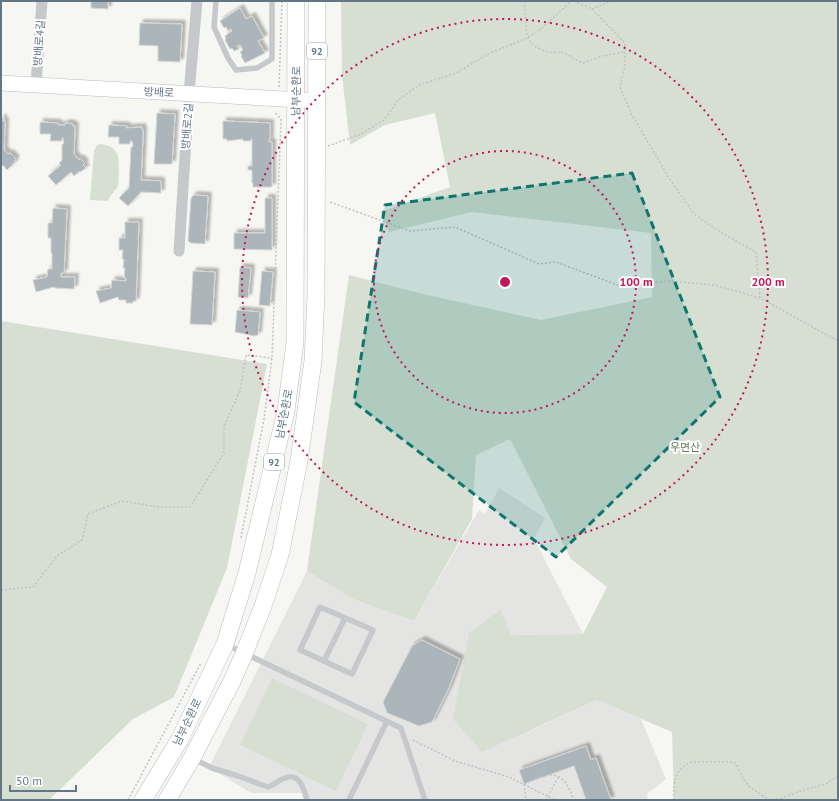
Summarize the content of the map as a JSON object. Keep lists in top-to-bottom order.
{
  "streets": {
    "main road": ["92", "남부순환로", "방배로"],
    "street": ["방배로4길", "방배로2길"]
  },
  "crossings": [
    ["방배로4길", "방배로"],
    ["남부순환로", "방배로"],
    ["방배로", "방배로2길"]
  ],
  "parks": ["우면산"],
  "scale_bar": "50 m",
  "rings": ["100 m", "200 m"]
}
